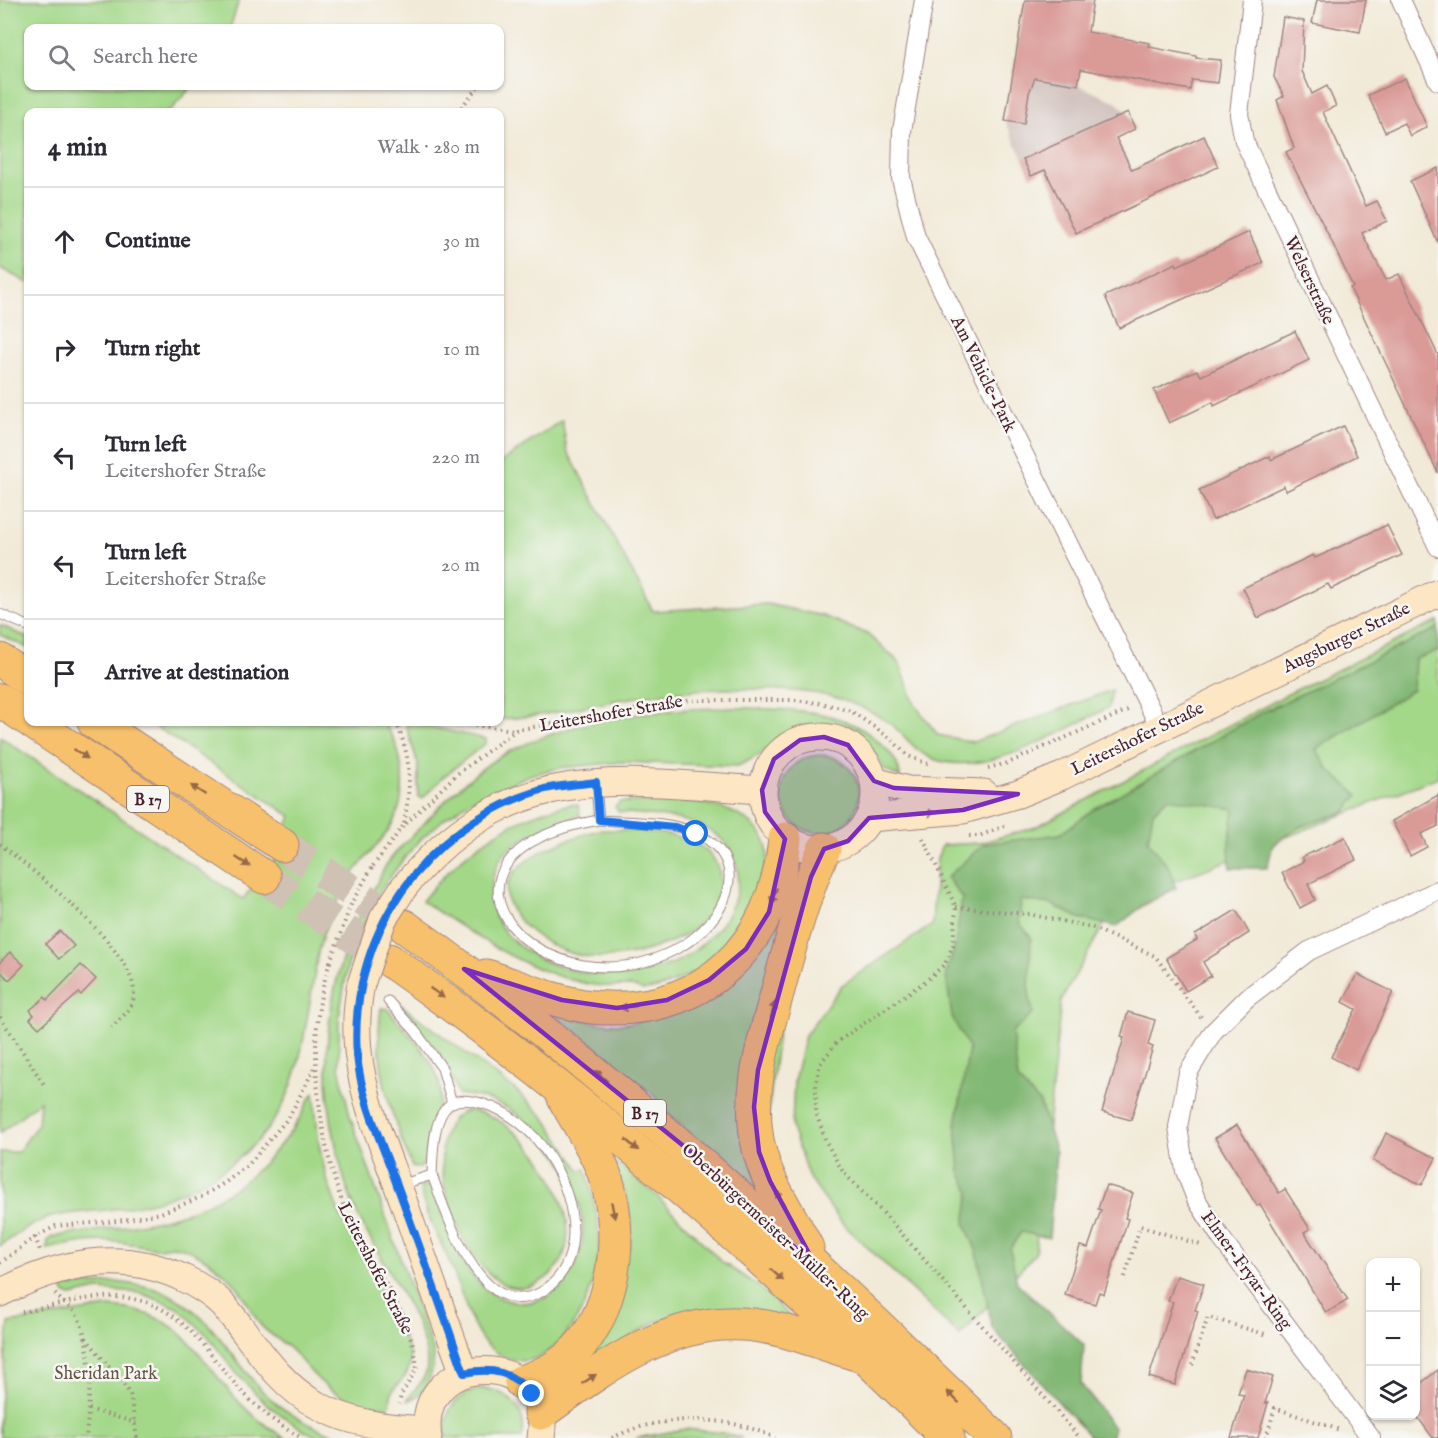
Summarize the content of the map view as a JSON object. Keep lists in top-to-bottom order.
{
  "streets": {
    "highway": ["B 17", "Oberbürgermeister-Müller-Ring"],
    "street": [
      "Welserstraße",
      "Am Vehicle-Park",
      "Augsburger Straße",
      "Leitershofer Straße",
      "Elmer-Fryar-Ring"
    ]
  },
  "crossings": [
    ["Am Vehicle-Park", "Leitershofer Straße"],
    ["Augsburger Straße", "Leitershofer Straße"]
  ],
  "parks": ["Sheridan Park"],
  "page": {
    "search": "Search here",
    "heading": ["4 min", "Walk · 280 m"],
    "list": [
      ["Continue", "30 m"],
      ["Turn right", "10 m"],
      ["Turn left", "Leitershofer Straße", "220 m"],
      ["Turn left", "Leitershofer Straße", "20 m"],
      "Arrive at destination"
    ],
    "map_buttons": ["+", "−"]
  }
}
